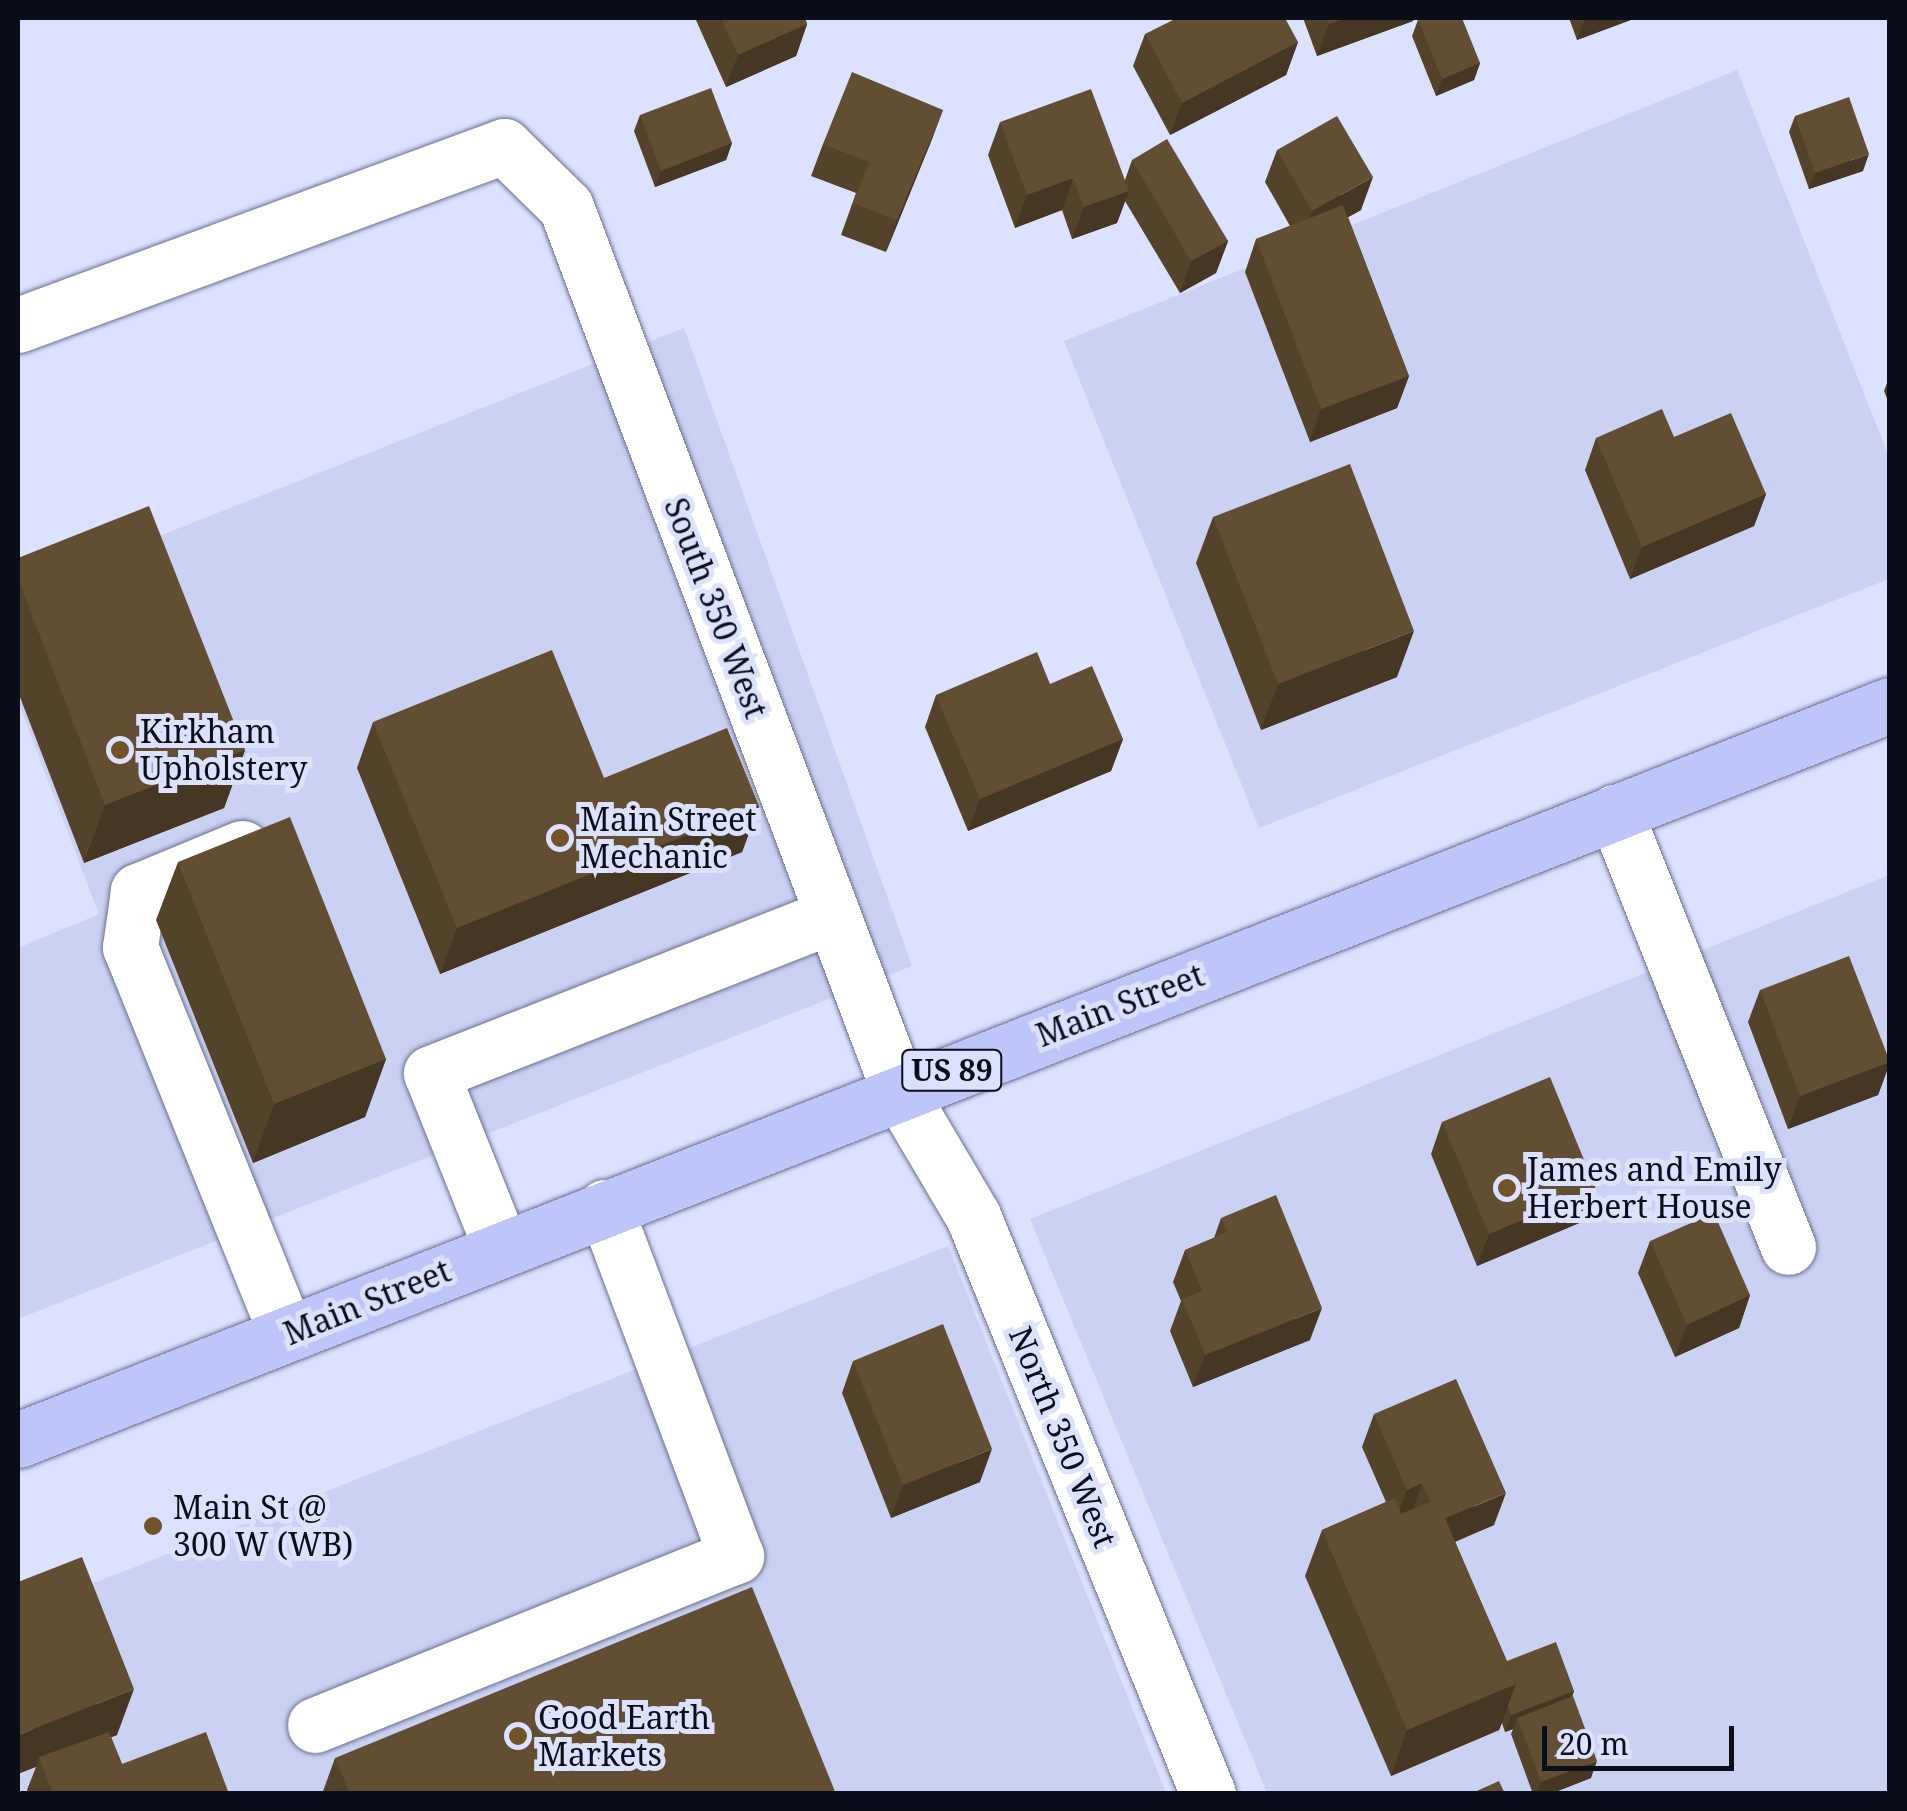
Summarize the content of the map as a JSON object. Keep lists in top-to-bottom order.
{
  "streets": {
    "main road": ["Main Street", "US 89"],
    "street": ["South 350 West", "North 350 West"]
  },
  "crossings": [
    ["South 350 West", "Main Street"],
    ["South 350 West", "North 350 West"],
    ["Main Street", "North 350 West"]
  ],
  "places": [
    "Kirkham Upholstery",
    "Main Street Mechanic",
    "James and Emily Herbert House",
    "Main St @ 300 W (WB)",
    "Good Earth Markets"
  ],
  "scale_bar": "20 m"
}
